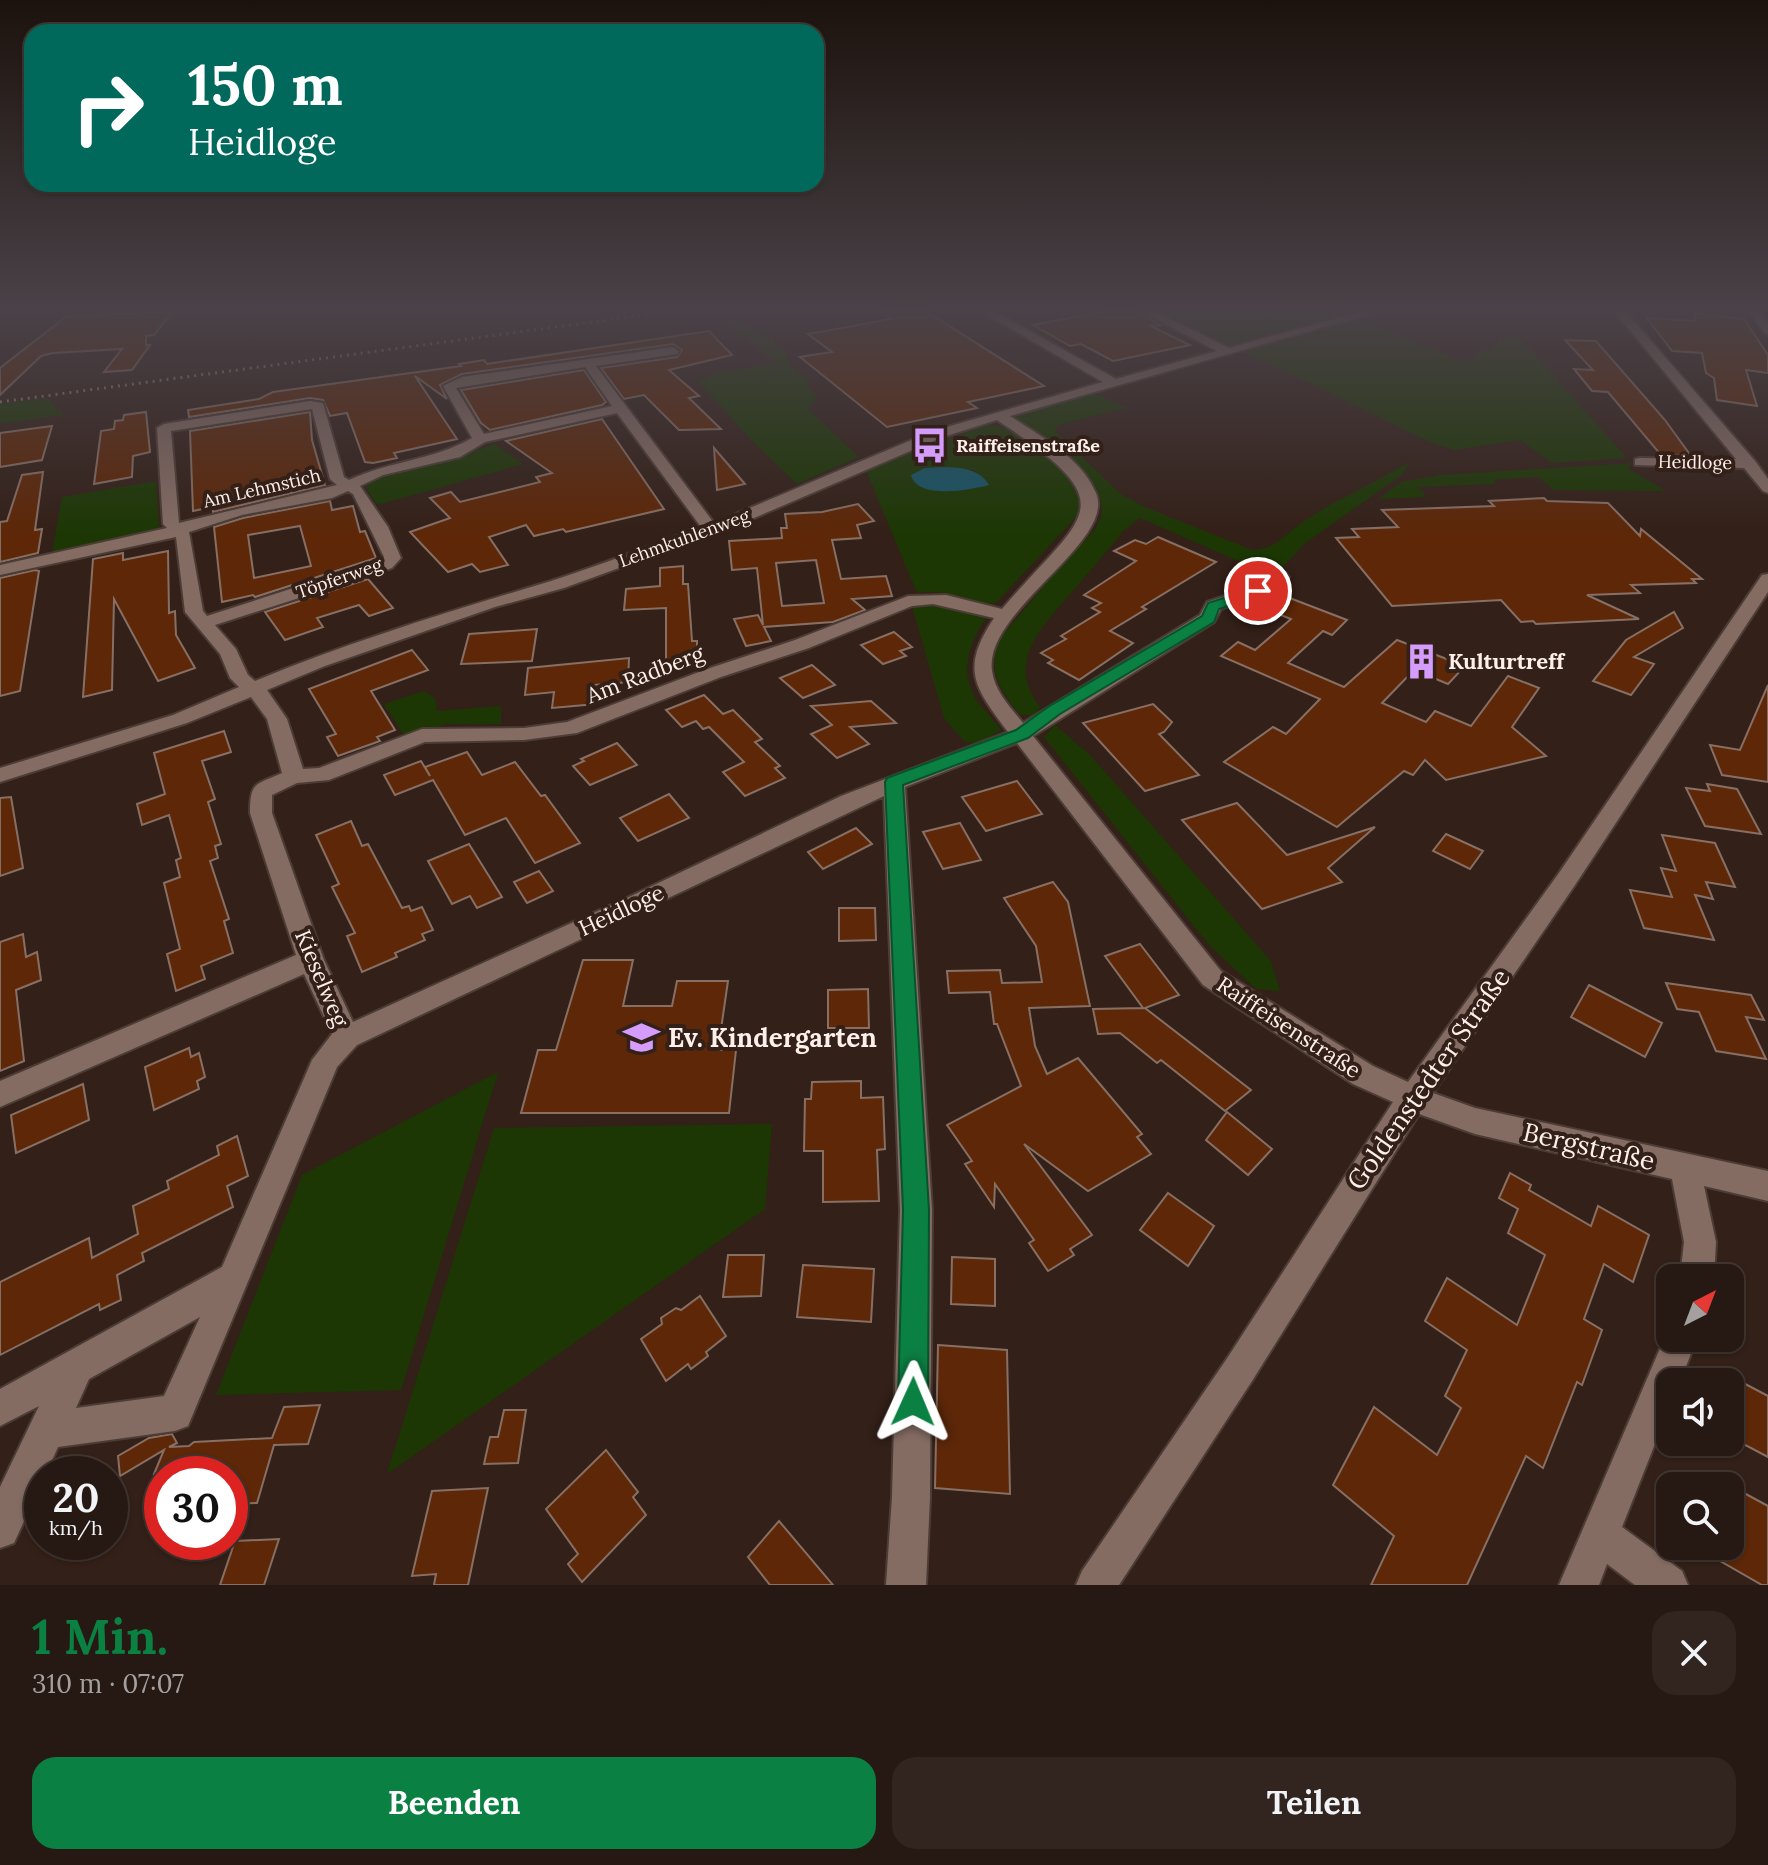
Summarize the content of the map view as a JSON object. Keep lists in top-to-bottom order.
{
  "streets": {
    "street": [
      "Heidloge",
      "Am Lehmstich",
      "Lehmkuhlenweg",
      "Töpferweg",
      "Am Radberg",
      "Kieselweg",
      "Raiffeisenstraße",
      "Goldenstedter Straße",
      "Bergstraße"
    ]
  },
  "crossings": [
    ["Heidloge", "Kieselweg"],
    ["Heidloge", "Raiffeisenstraße"],
    ["Am Lehmstich", "Töpferweg"],
    ["Lehmkuhlenweg", "Raiffeisenstraße"],
    ["Am Radberg", "Kieselweg"],
    ["Am Radberg", "Raiffeisenstraße"],
    ["Raiffeisenstraße", "Goldenstedter Straße"],
    ["Raiffeisenstraße", "Bergstraße"],
    ["Goldenstedter Straße", "Bergstraße"]
  ],
  "places": {
    "bus stop": ["Raiffeisenstraße"],
    "building": ["Kulturtreff"],
    "school or university": ["Ev. Kindergarten"]
  },
  "north": "top right",
  "page": {
    "turn": ["150 m", "Heidloge"],
    "speed": "20 km/h",
    "limit": "30",
    "heading": ["1 Min.", "310 m · 07:07"],
    "buttons": ["Beenden", "Teilen"]
  }
}
